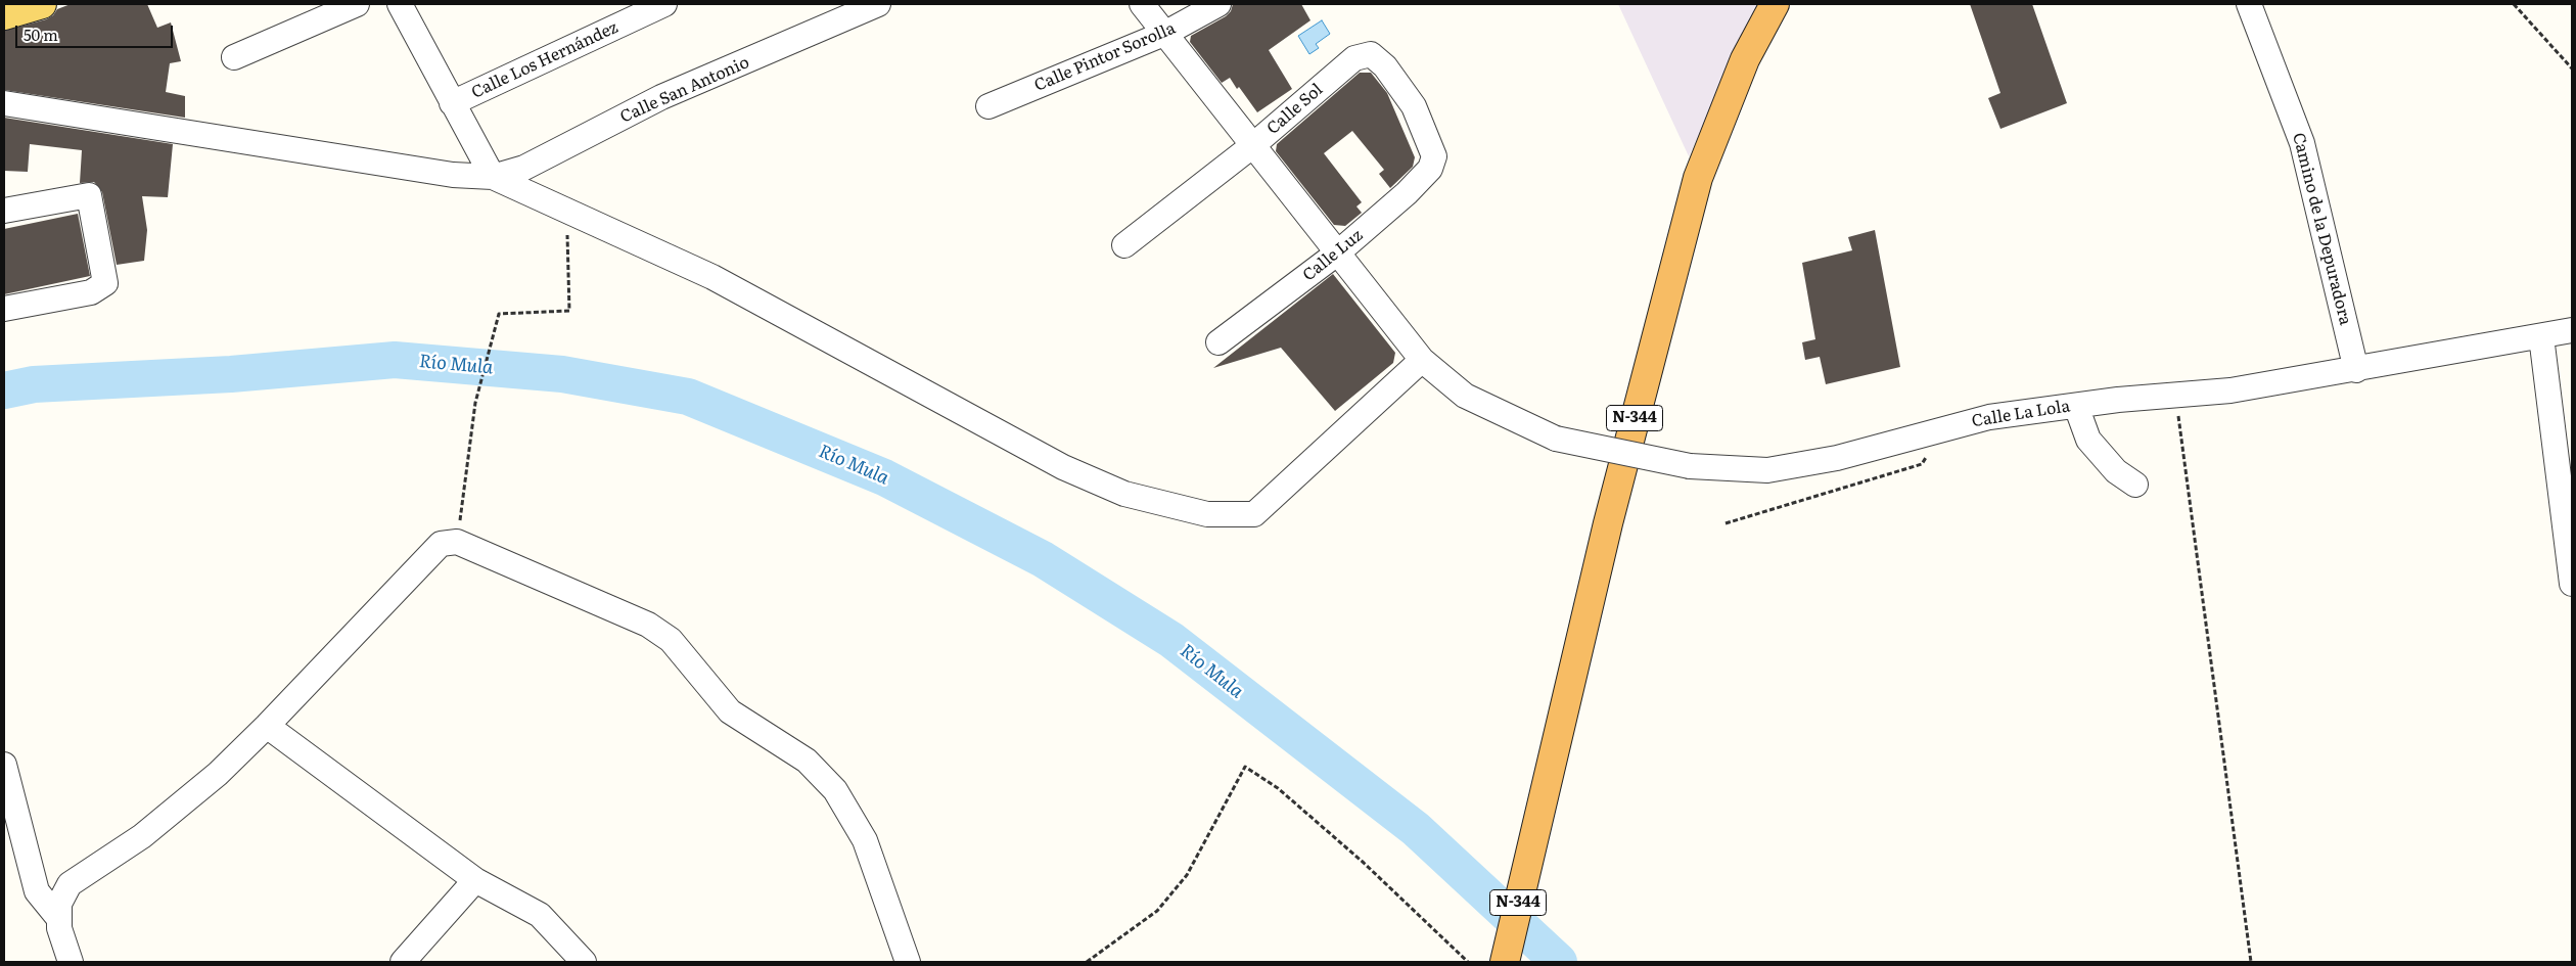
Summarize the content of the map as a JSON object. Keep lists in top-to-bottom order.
{
  "streets": {
    "highway": ["N-344"],
    "street": [
      "Calle Pintor Sorolla",
      "Calle Los Hernández",
      "Calle San Antonio",
      "Calle Sol",
      "Camino de la Depuradora",
      "Calle Luz",
      "Calle La Lola"
    ]
  },
  "crossings": [
    ["Calle Pintor Sorolla", "Calle La Lola"],
    ["Calle Sol", "Calle Luz"],
    ["Calle Sol", "Calle La Lola"],
    ["Camino de la Depuradora", "Calle La Lola"],
    ["Calle Luz", "Calle La Lola"]
  ],
  "water": ["Río Mula"],
  "scale_bar": "50 m"
}
